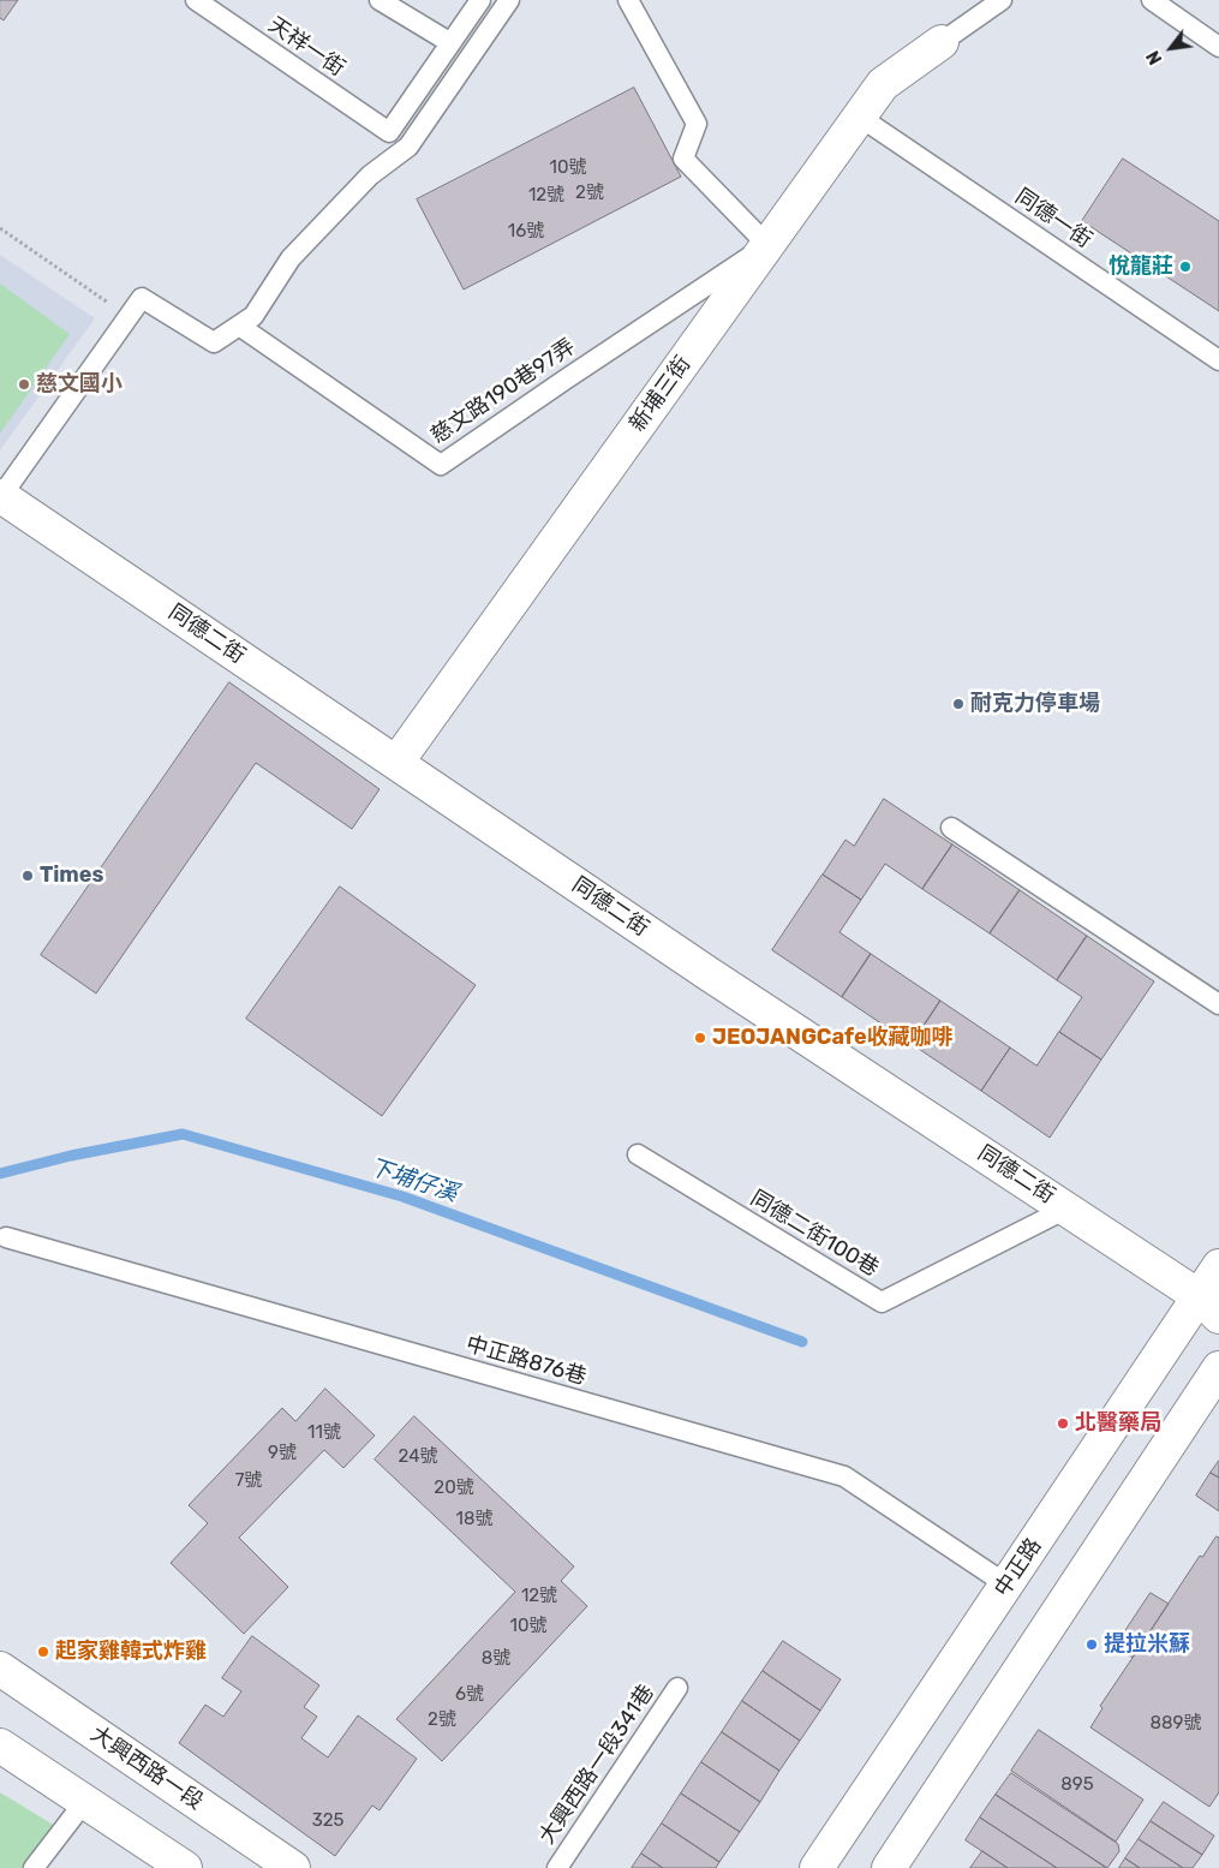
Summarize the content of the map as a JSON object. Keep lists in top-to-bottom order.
{
  "streets": {
    "street": [
      "新埔三街",
      "同德二街",
      "中正路",
      "大興西路一段"
    ],
    "lane": [
      "天祥一街",
      "同德一街",
      "慈文路190巷97弄",
      "同德二街100巷",
      "中正路876巷",
      "大興西路一段341巷"
    ]
  },
  "crossings": [
    ["同德一街", "新埔三街"],
    ["慈文路190巷97弄", "新埔三街"],
    ["新埔三街", "同德二街"],
    ["同德二街", "同德二街100巷"],
    ["同德二街", "中正路"],
    ["中正路876巷", "中正路"]
  ],
  "water": ["下埔仔溪"],
  "places": [
    "悅龍莊",
    "慈文國小",
    "耐克力停車場",
    "Times",
    "JEOJANGCafe收藏咖啡",
    "北醫藥局",
    "提拉米蘇",
    "起家雞韓式炸雞"
  ],
  "house_numbers": [
    "10號",
    "2號",
    "12號",
    "16號",
    "11號",
    "9號",
    "24號",
    "7號",
    "20號",
    "18號",
    "12號",
    "10號",
    "8號",
    "6號",
    "2號",
    "889號",
    "895",
    "325"
  ],
  "north": "bottom left"
}
